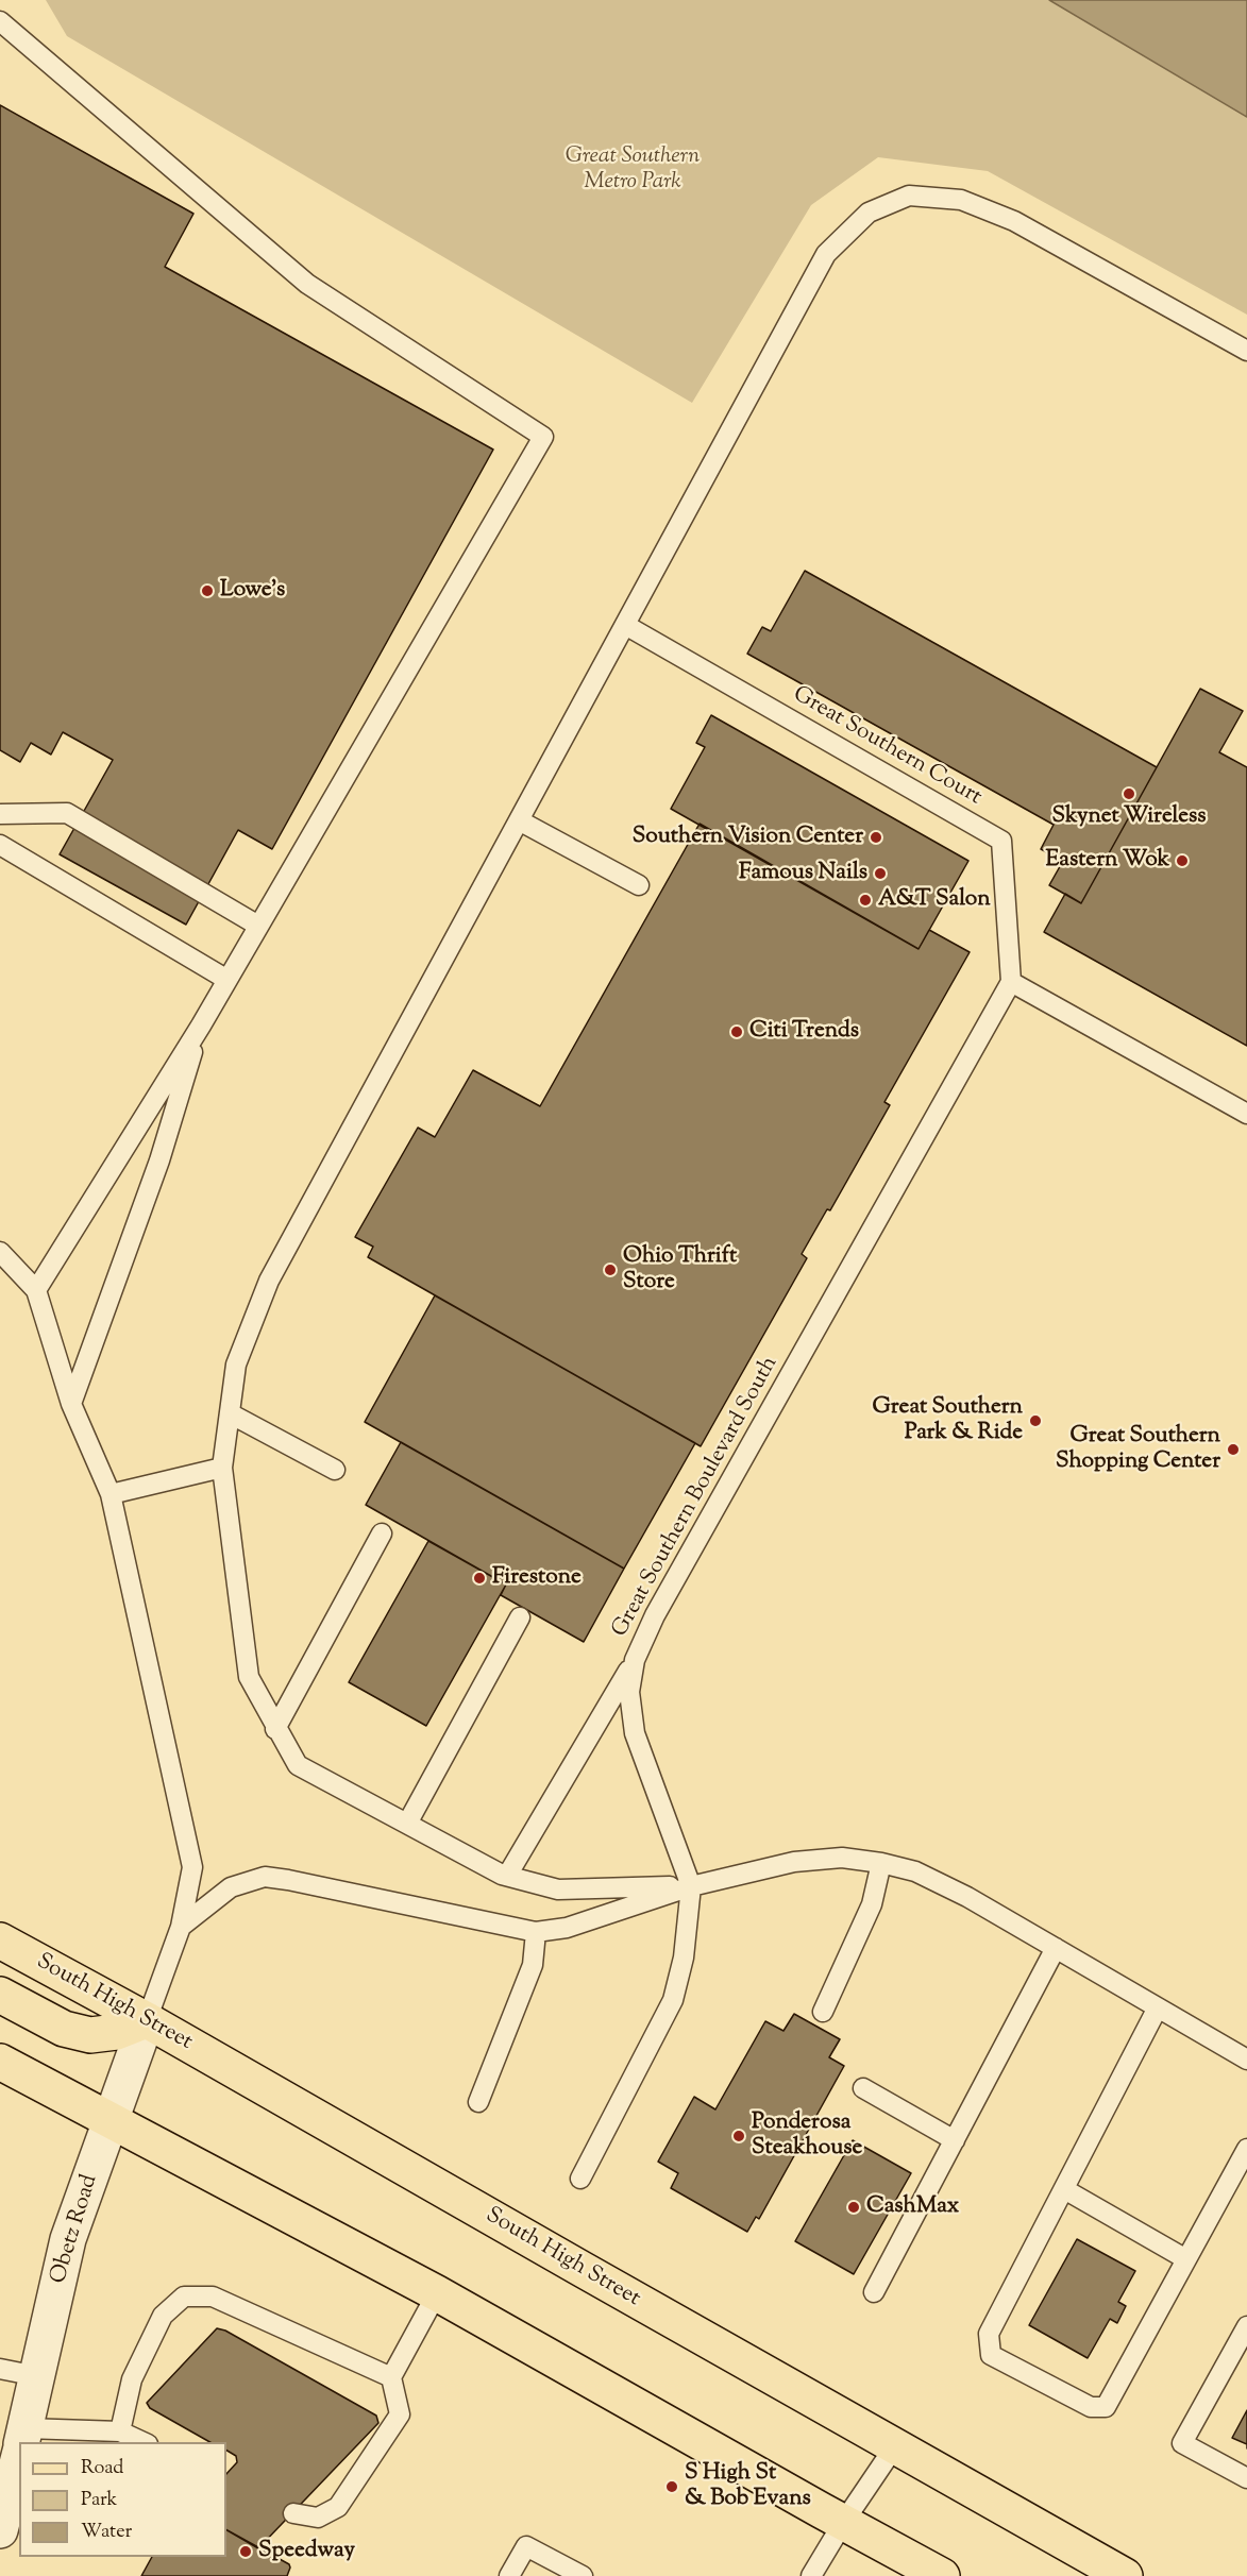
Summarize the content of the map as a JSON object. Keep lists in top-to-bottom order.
{
  "streets": {
    "main road": ["South High Street"],
    "street": ["Obetz Road"],
    "lane": ["Great Southern Court", "Great Southern Boulevard South"]
  },
  "crossings": [
    ["Great Southern Court", "Great Southern Boulevard South"],
    ["South High Street", "Obetz Road"]
  ],
  "parks": ["Great Southern Metro Park"],
  "places": [
    "Lowe's",
    "Skynet Wireless",
    "Southern Vision Center",
    "Eastern Wok",
    "Famous Nails",
    "A&T Salon",
    "Citi Trends",
    "Ohio Thrift Store",
    "Great Southern Park & Ride",
    "Great Southern Shopping Center",
    "Firestone",
    "Ponderosa Steakhouse",
    "CashMax",
    "S High St & Bob Evans",
    "Speedway"
  ],
  "legend": ["Road", "Park", "Water"]
}
